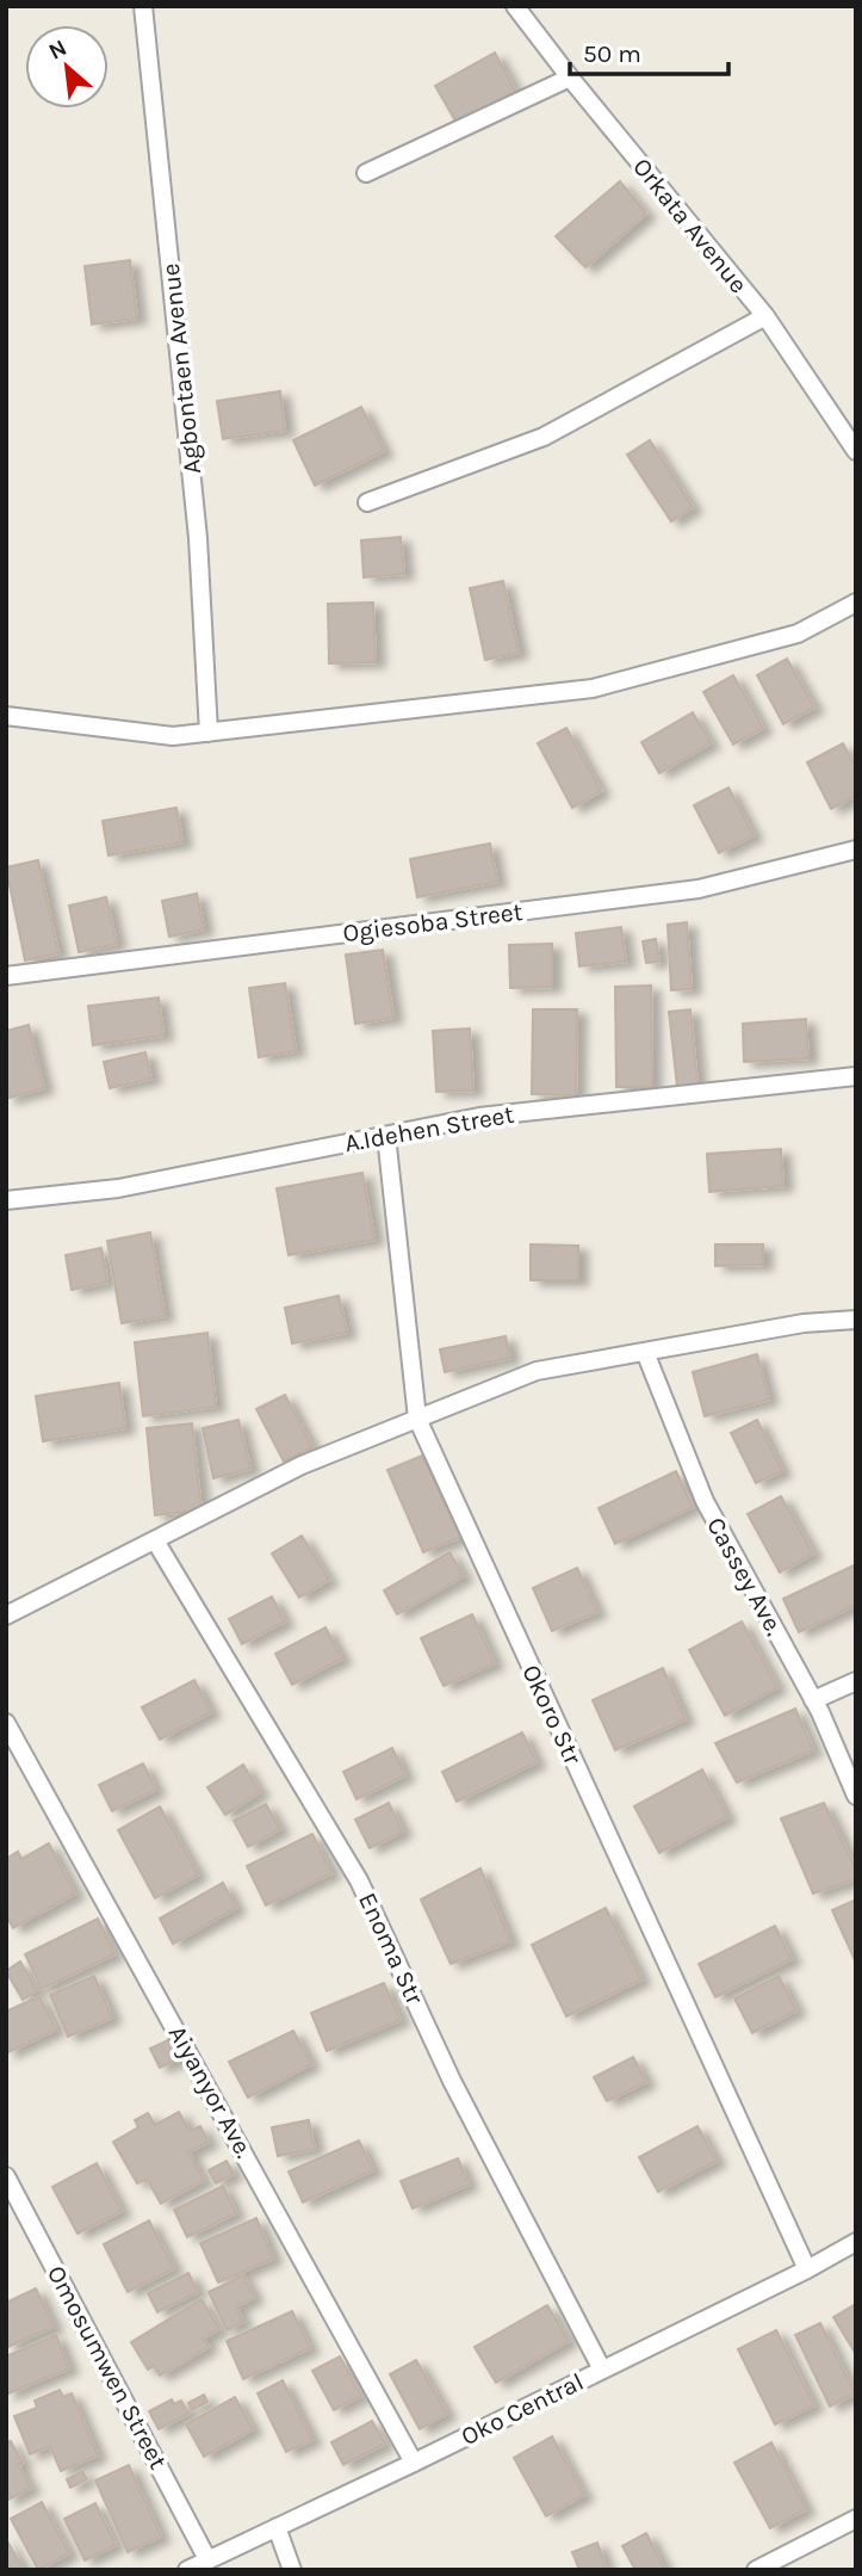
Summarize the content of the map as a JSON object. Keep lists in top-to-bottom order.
{
  "streets": {
    "street": [
      "Orkata Avenue",
      "Agbontaen Avenue",
      "Ogiesoba Street",
      "A.Idehen Street",
      "Cassey Ave.",
      "Okoro Str",
      "Enoma Str",
      "Aiyanyor Ave.",
      "Omosumwen Street",
      "Oko Central"
    ]
  },
  "crossings": [
    ["A.Idehen Street", "Okoro Str"],
    ["Okoro Str", "Oko Central"],
    ["Enoma Str", "Oko Central"],
    ["Aiyanyor Ave.", "Oko Central"],
    ["Omosumwen Street", "Oko Central"]
  ],
  "scale_bar": "50 m",
  "north": "top left"
}
